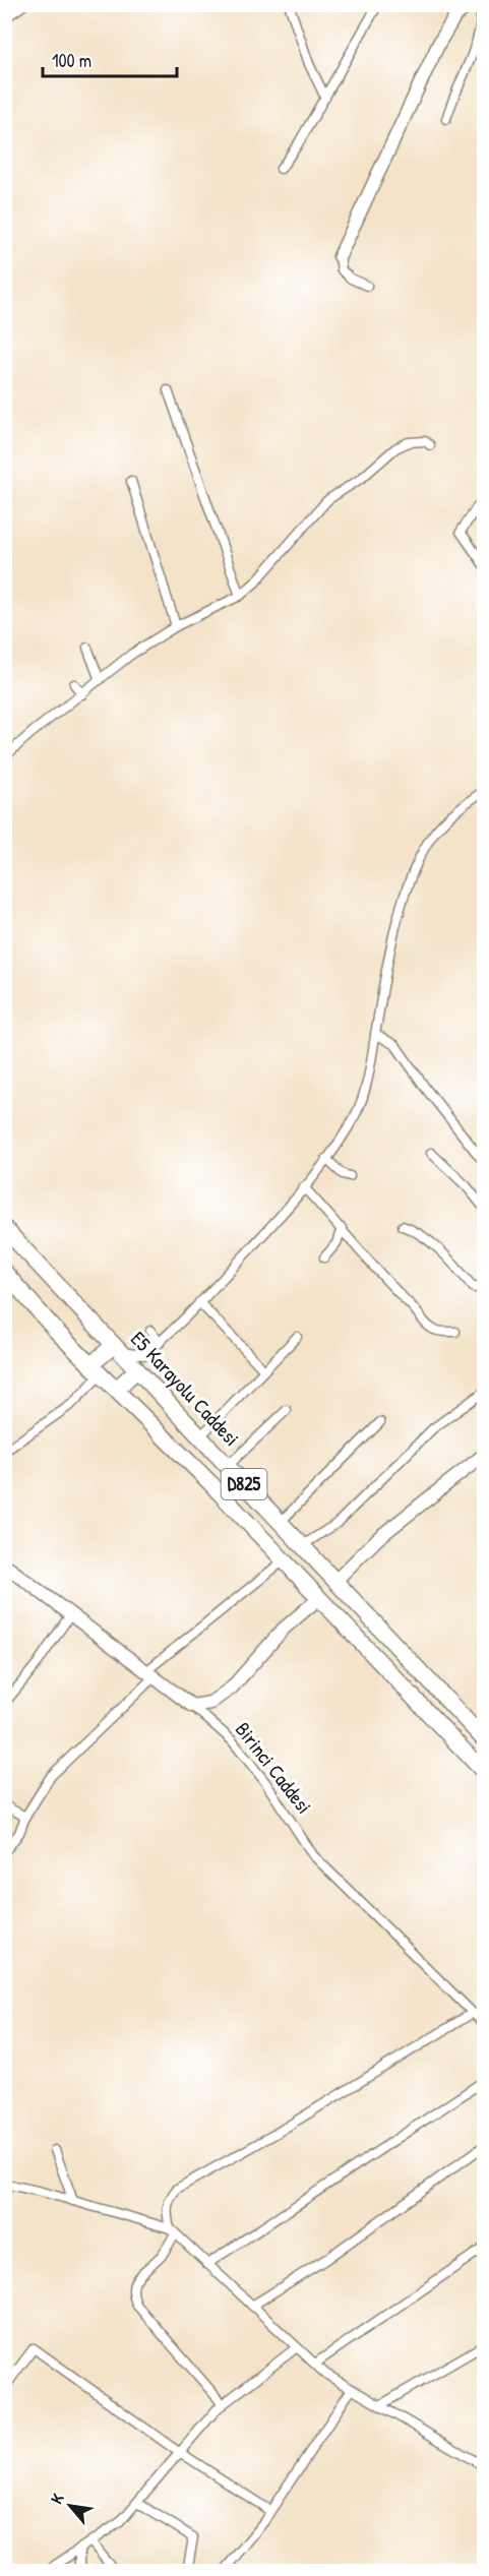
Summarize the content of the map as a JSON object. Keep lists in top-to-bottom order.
{
  "streets": {
    "highway": ["E5 Karayolu Caddesi", "D825"],
    "street": ["Birinci Caddesi"]
  },
  "scale_bar": "100 m",
  "north": "top left"
}
